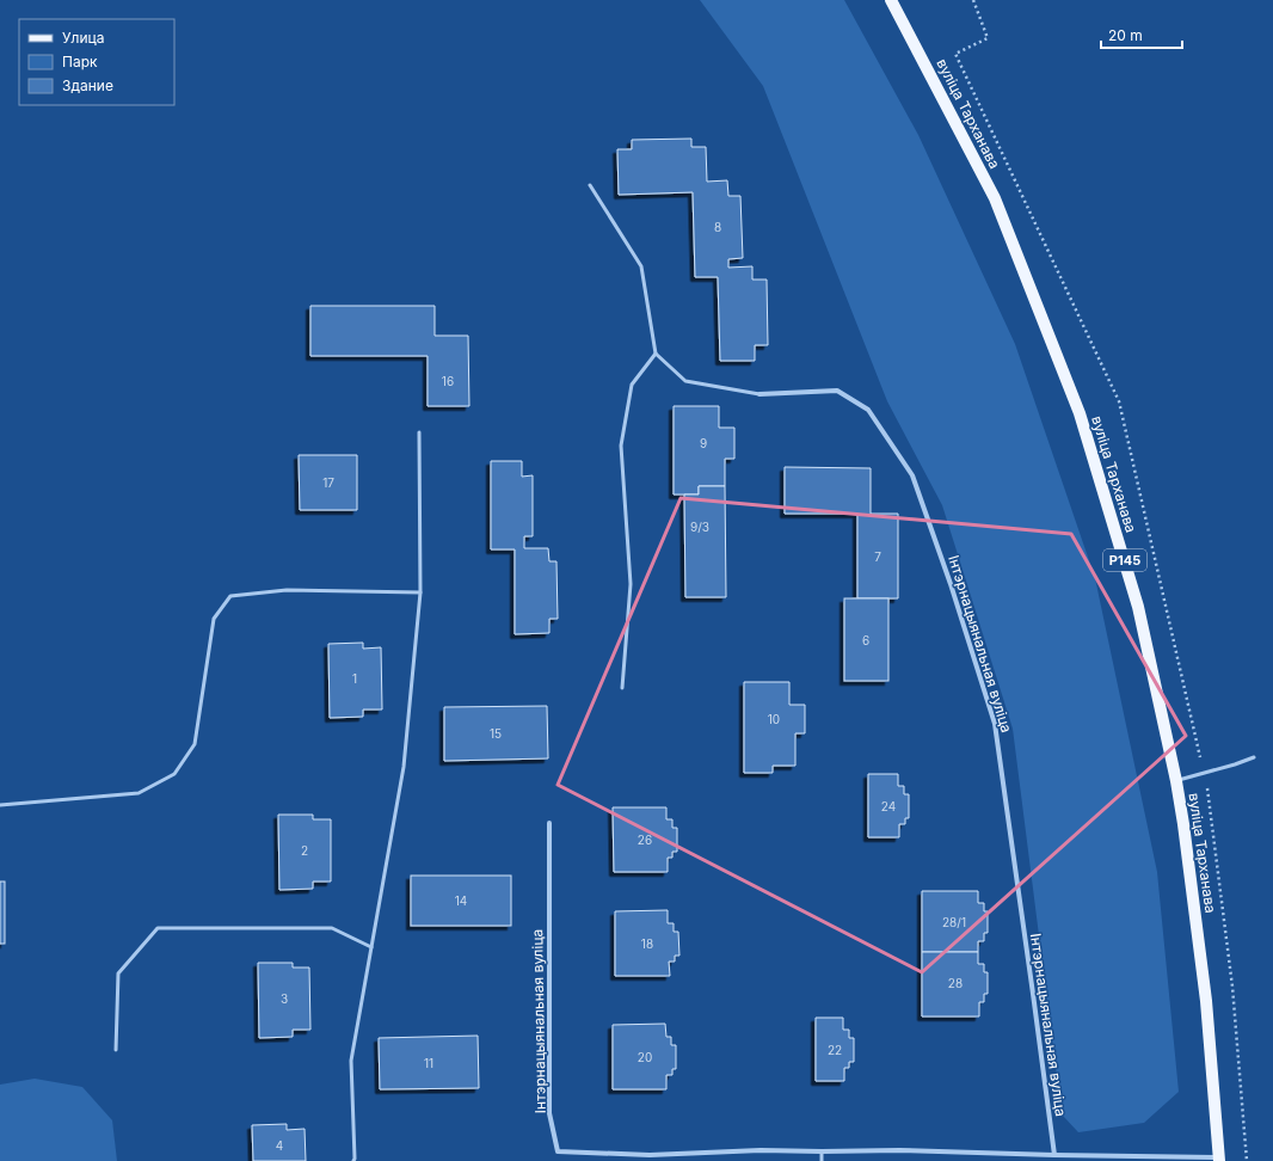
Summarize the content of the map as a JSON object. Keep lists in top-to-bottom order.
{
  "streets": {
    "main road": ["вуліца Тарханава", "Р145"],
    "street": ["Інтэрнацыянальная вуліца"]
  },
  "crossings": [
    ["вуліца Тарханава", "Інтэрнацыянальная вуліца"]
  ],
  "house_numbers": [
    "8",
    "16",
    "9",
    "17",
    "9/3",
    "7",
    "6",
    "1",
    "10",
    "15",
    "24",
    "26",
    "2",
    "14",
    "28/1",
    "18",
    "28",
    "3",
    "22",
    "20",
    "11",
    "4"
  ],
  "legend": ["Улица", "Парк", "Здание"],
  "scale_bar": "20 m"
}
